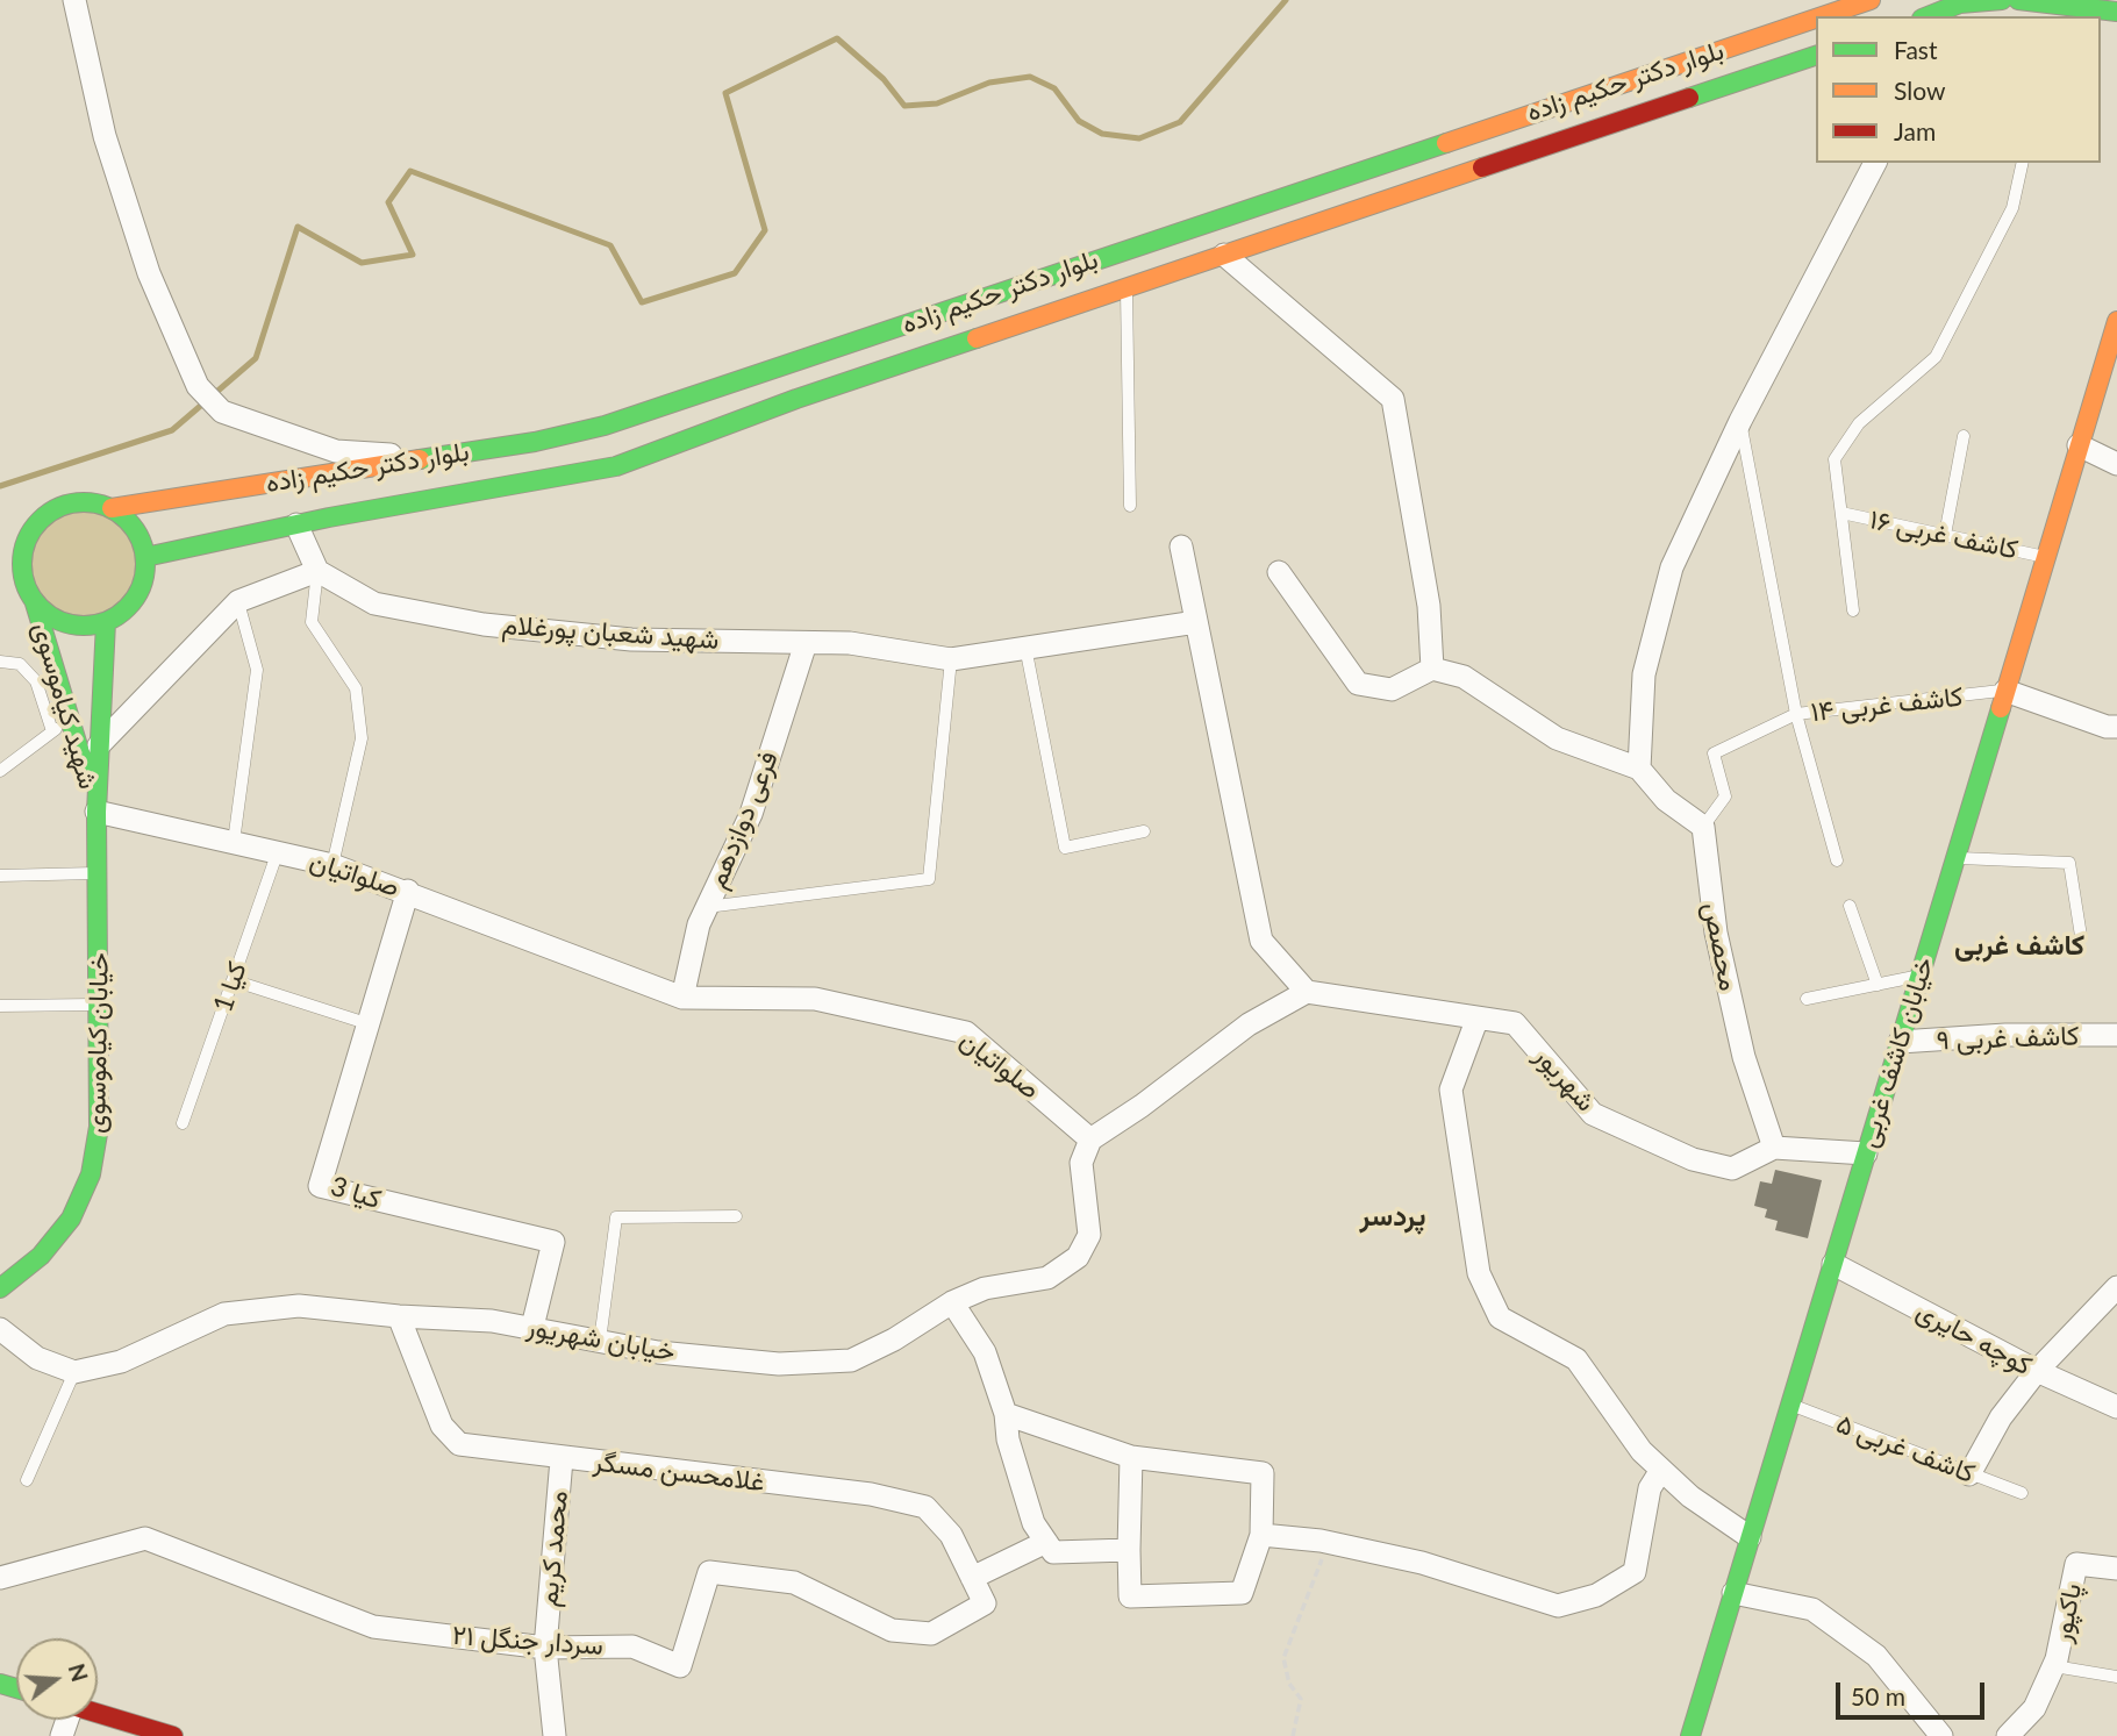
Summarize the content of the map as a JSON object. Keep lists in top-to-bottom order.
{
  "streets": {
    "main road": [
      "بلوار دکتر حکیم زاده",
      "شهید کیاموسوی",
      "خیابان کیاموسوی",
      "خیابان کاشف غربی"
    ],
    "street": [
      "شهید شعبان پورغلام",
      "فرعی دوازدهم",
      "صلواتیان",
      "محصص",
      "کاشف غربی ۹",
      "شهریور",
      "کیا 3",
      "کوچه حایری",
      "خیابان شهریور",
      "غلامحسن مسگر",
      "محمد کریم",
      "پاکپور",
      "سردار جنگل ۲۱"
    ],
    "lane": [
      "کاشف غربی ۱۶",
      "کاشف غربی ۱۴",
      "کیا 1",
      "کاشف غربی ۵"
    ]
  },
  "crossings": [
    ["بلوار دکتر حکیم زاده", "شهید کیاموسوی"],
    ["کاشف غربی ۱۶", "خیابان کاشف غربی"],
    ["شهید شعبان پورغلام", "فرعی دوازدهم"],
    ["کاشف غربی ۱۴", "محصص"],
    ["کاشف غربی ۱۴", "خیابان کاشف غربی"],
    ["شهید کیاموسوی", "صلواتیان"],
    ["شهید کیاموسوی", "خیابان کیاموسوی"],
    ["فرعی دوازدهم", "صلواتیان"],
    ["صلواتیان", "کیا 1"],
    ["صلواتیان", "خیابان کیاموسوی"],
    ["صلواتیان", "کیا 3"],
    ["صلواتیان", "خیابان شهریور"],
    ["محصص", "شهریور"],
    ["کاشف غربی ۹", "خیابان کاشف غربی"],
    ["خیابان کاشف غربی", "کوچه حایری"],
    ["خیابان کاشف غربی", "کاشف غربی ۵"],
    ["کیا 3", "خیابان شهریور"],
    ["خیابان شهریور", "غلامحسن مسگر"],
    ["غلامحسن مسگر", "محمد کریم"],
    ["غلامحسن مسگر", "سردار جنگل ۲۱"],
    ["محمد کریم", "سردار جنگل ۲۱"]
  ],
  "districts": ["کاشف غربی", "پردسر"],
  "legend": ["Fast", "Slow", "Jam"],
  "scale_bar": "50 m",
  "north": "right"
}
